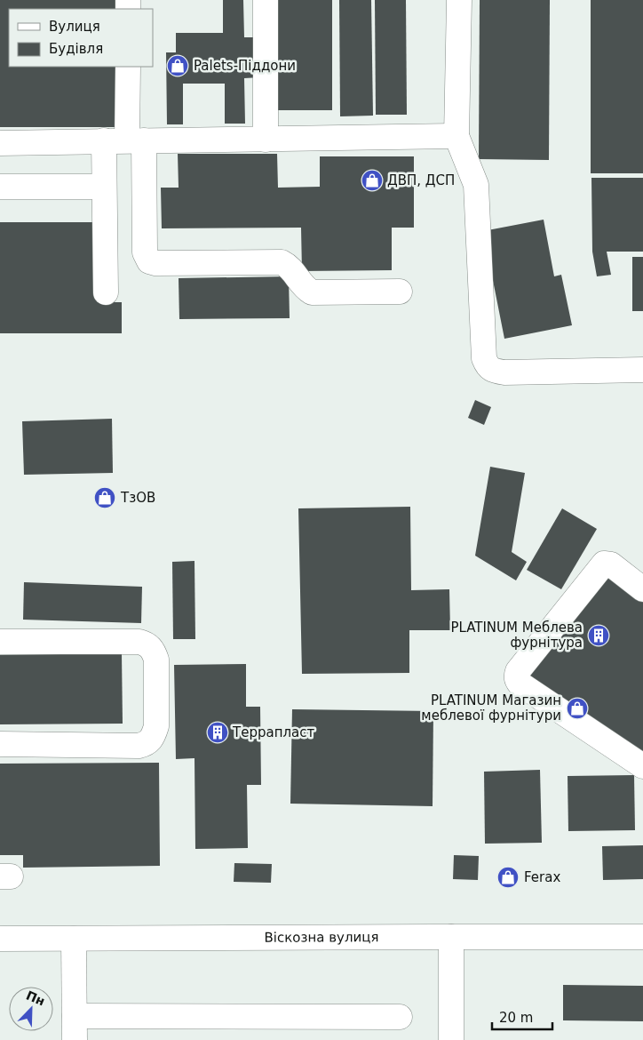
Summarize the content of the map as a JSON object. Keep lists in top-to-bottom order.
{
  "streets": {
    "street": ["Віскозна вулиця"]
  },
  "places": {
    "shop": [
      "Palets-Піддони",
      "ДВП, ДСП",
      "ТзОВ",
      "PLATINUM Магазин меблевої фурнітури",
      "Ferax"
    ],
    "building": ["PLATINUM Меблева фурнітура", "Террапласт"]
  },
  "legend": ["Вулиця", "Будівля"],
  "scale_bar": "20 m",
  "north": "top right"
}
